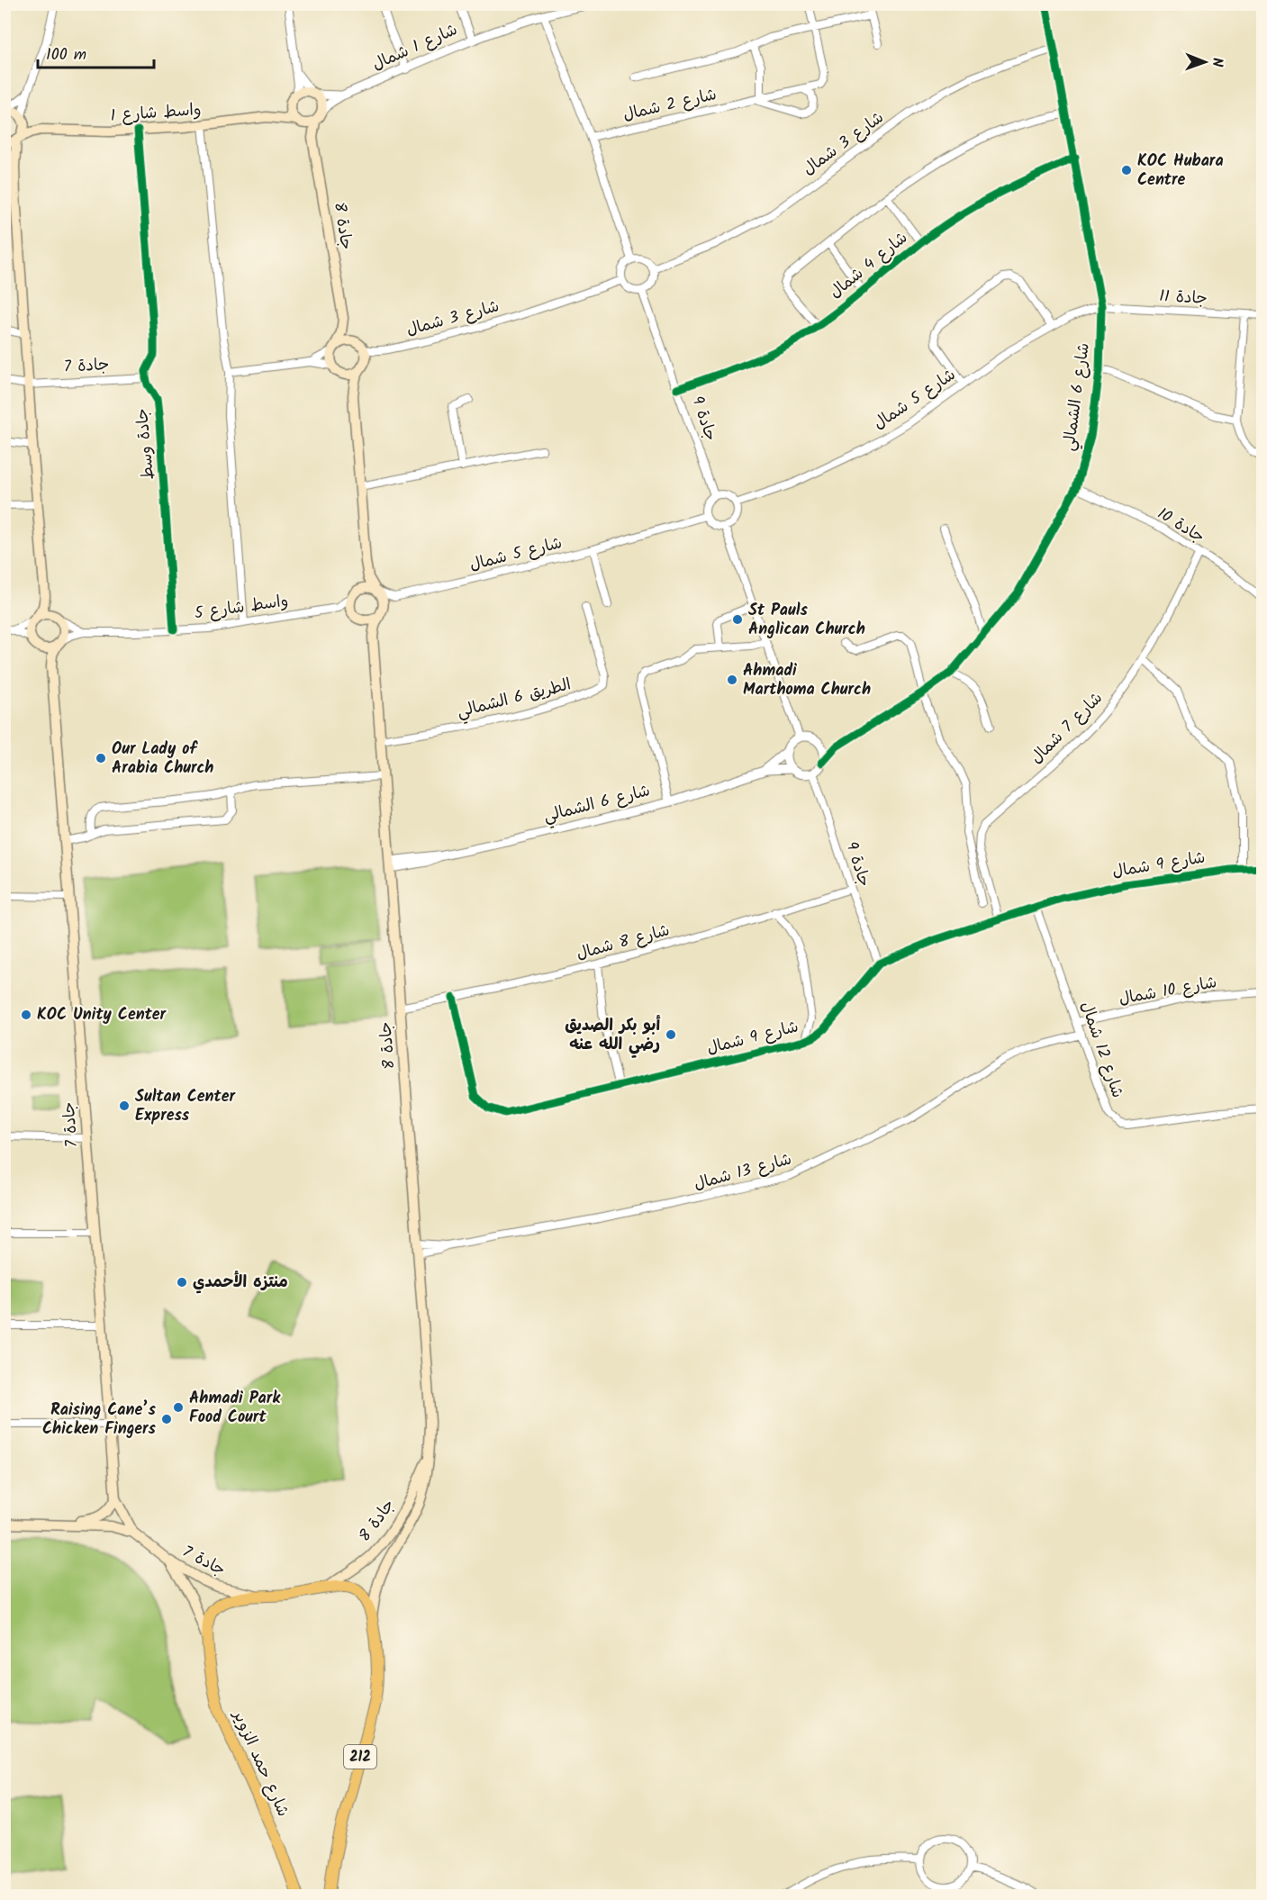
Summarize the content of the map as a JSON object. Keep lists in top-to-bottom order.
{
  "streets": {
    "main road": [
      "واسط شارع 1",
      "جادة 8",
      "جادة 7",
      "212",
      "شارع حمد الزوير"
    ],
    "street": [
      "شارع 1 شمال",
      "شارع 2 شمال",
      "شارع 3 شمال",
      "شارع 4 شمال",
      "جادة 11",
      "شارع 6 الشمالي",
      "شارع 5 شمال",
      "جادة 9",
      "جادة وسط",
      "جادة 10",
      "واسط شارع 5",
      "الطريق 6 الشمالي",
      "شارع 7 شمال",
      "شارع 9 شمال",
      "شارع 8 شمال",
      "شارع 10 شمال",
      "شارع 12 شمال",
      "شارع 13 شمال"
    ]
  },
  "crossings": [
    ["شارع 1 شمال", "واسط شارع 1"],
    ["شارع 1 شمال", "جادة 8"],
    ["واسط شارع 1", "جادة 8"],
    ["شارع 3 شمال", "جادة 8"],
    ["شارع 3 شمال", "شارع 6 الشمالي"],
    ["شارع 3 شمال", "جادة 9"],
    ["جادة 8", "شارع 6 الشمالي"],
    ["جادة 8", "واسط شارع 5"],
    ["جادة 8", "الطريق 6 الشمالي"],
    ["جادة 8", "شارع 8 شمال"],
    ["جادة 8", "شارع 13 شمال"],
    ["جادة 8", "212"],
    ["شارع 4 شمال", "شارع 6 الشمالي"],
    ["شارع 4 شمال", "جادة 9"],
    ["جادة 11", "شارع 6 الشمالي"],
    ["جادة 11", "شارع 5 شمال"],
    ["جادة 7", "جادة وسط"],
    ["جادة 7", "واسط شارع 5"],
    ["جادة 7", "212"],
    ["جادة 7", "شارع حمد الزوير"],
    ["شارع 6 الشمالي", "شارع 5 شمال"],
    ["شارع 6 الشمالي", "جادة 9"],
    ["شارع 6 الشمالي", "جادة 10"],
    ["شارع 5 شمال", "جادة 9"],
    ["جادة 9", "شارع 9 شمال"],
    ["جادة 9", "شارع 8 شمال"],
    ["جادة وسط", "واسط شارع 5"],
    ["جادة 10", "شارع 7 شمال"],
    ["شارع 7 شمال", "شارع 9 شمال"],
    ["شارع 9 شمال", "شارع 8 شمال"],
    ["شارع 9 شمال", "شارع 12 شمال"],
    ["شارع 10 شمال", "شارع 12 شمال"],
    ["شارع 12 شمال", "شارع 13 شمال"],
    ["212", "شارع حمد الزوير"]
  ],
  "places": [
    "KOC Hubara Centre",
    "St Pauls Anglican Church",
    "Ahmadi Marthoma Church",
    "Our Lady of Arabia Church",
    "KOC Unity Center",
    "أبو بكر الصديق رضي الله عنه",
    "Sultan Center Express",
    "منتزه الأحمدي",
    "Ahmadi Park Food Court",
    "Raising Cane’s Chicken Fingers"
  ],
  "scale_bar": "100 m",
  "north": "right"
}
